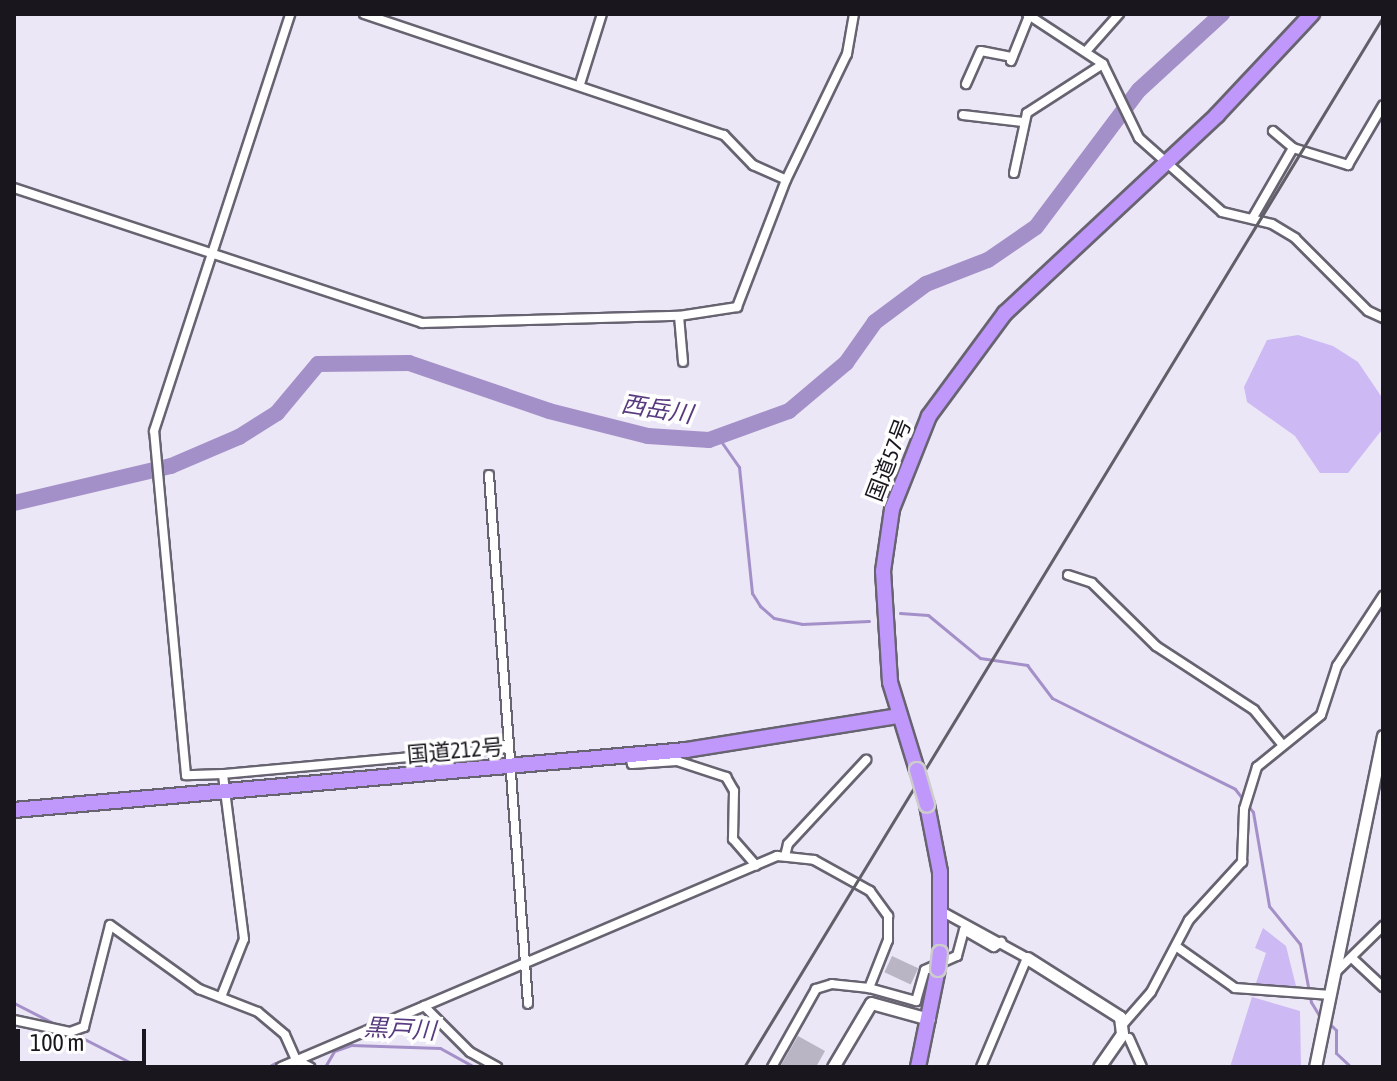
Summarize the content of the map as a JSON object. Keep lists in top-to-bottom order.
{
  "streets": {
    "highway": ["国道57号", "国道212号"]
  },
  "crossings": [
    ["国道57号", "国道212号"]
  ],
  "water": ["西岳川", "黒戸川"],
  "scale_bar": "100 m"
}
